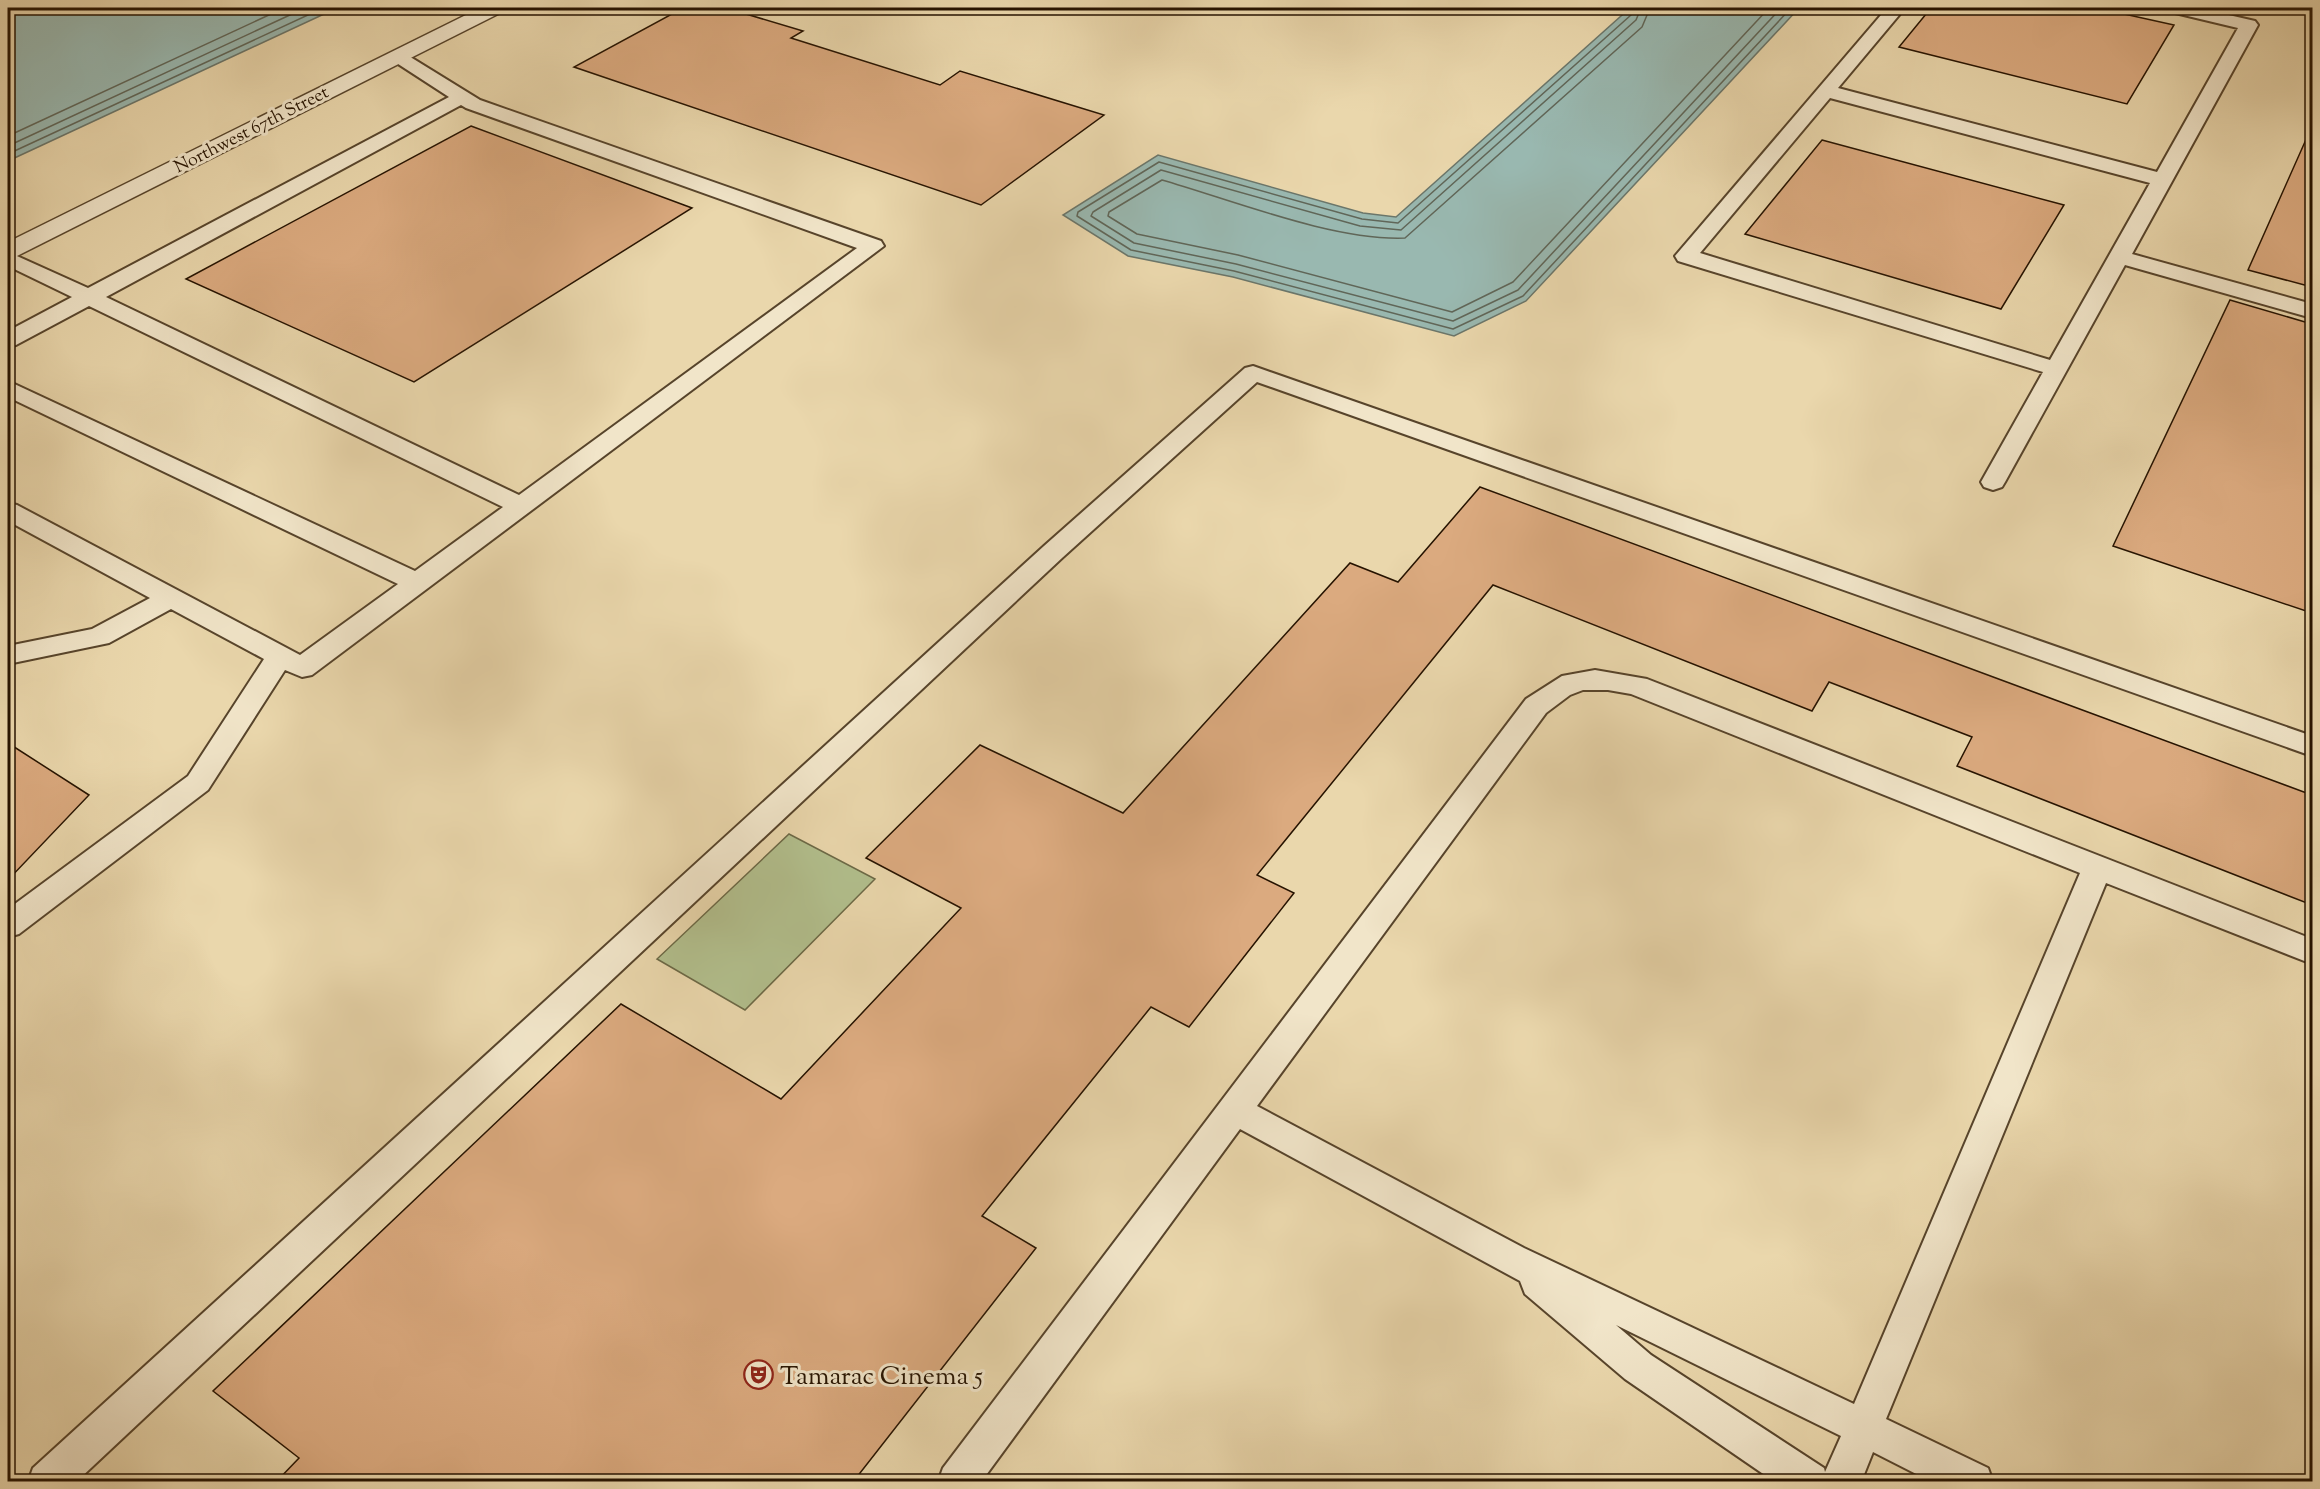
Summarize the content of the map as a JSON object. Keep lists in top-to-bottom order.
{
  "streets": {
    "street": ["Northwest 67th Street"]
  },
  "places": {
    "theatre": ["Tamarac Cinema 5"]
  }
}
